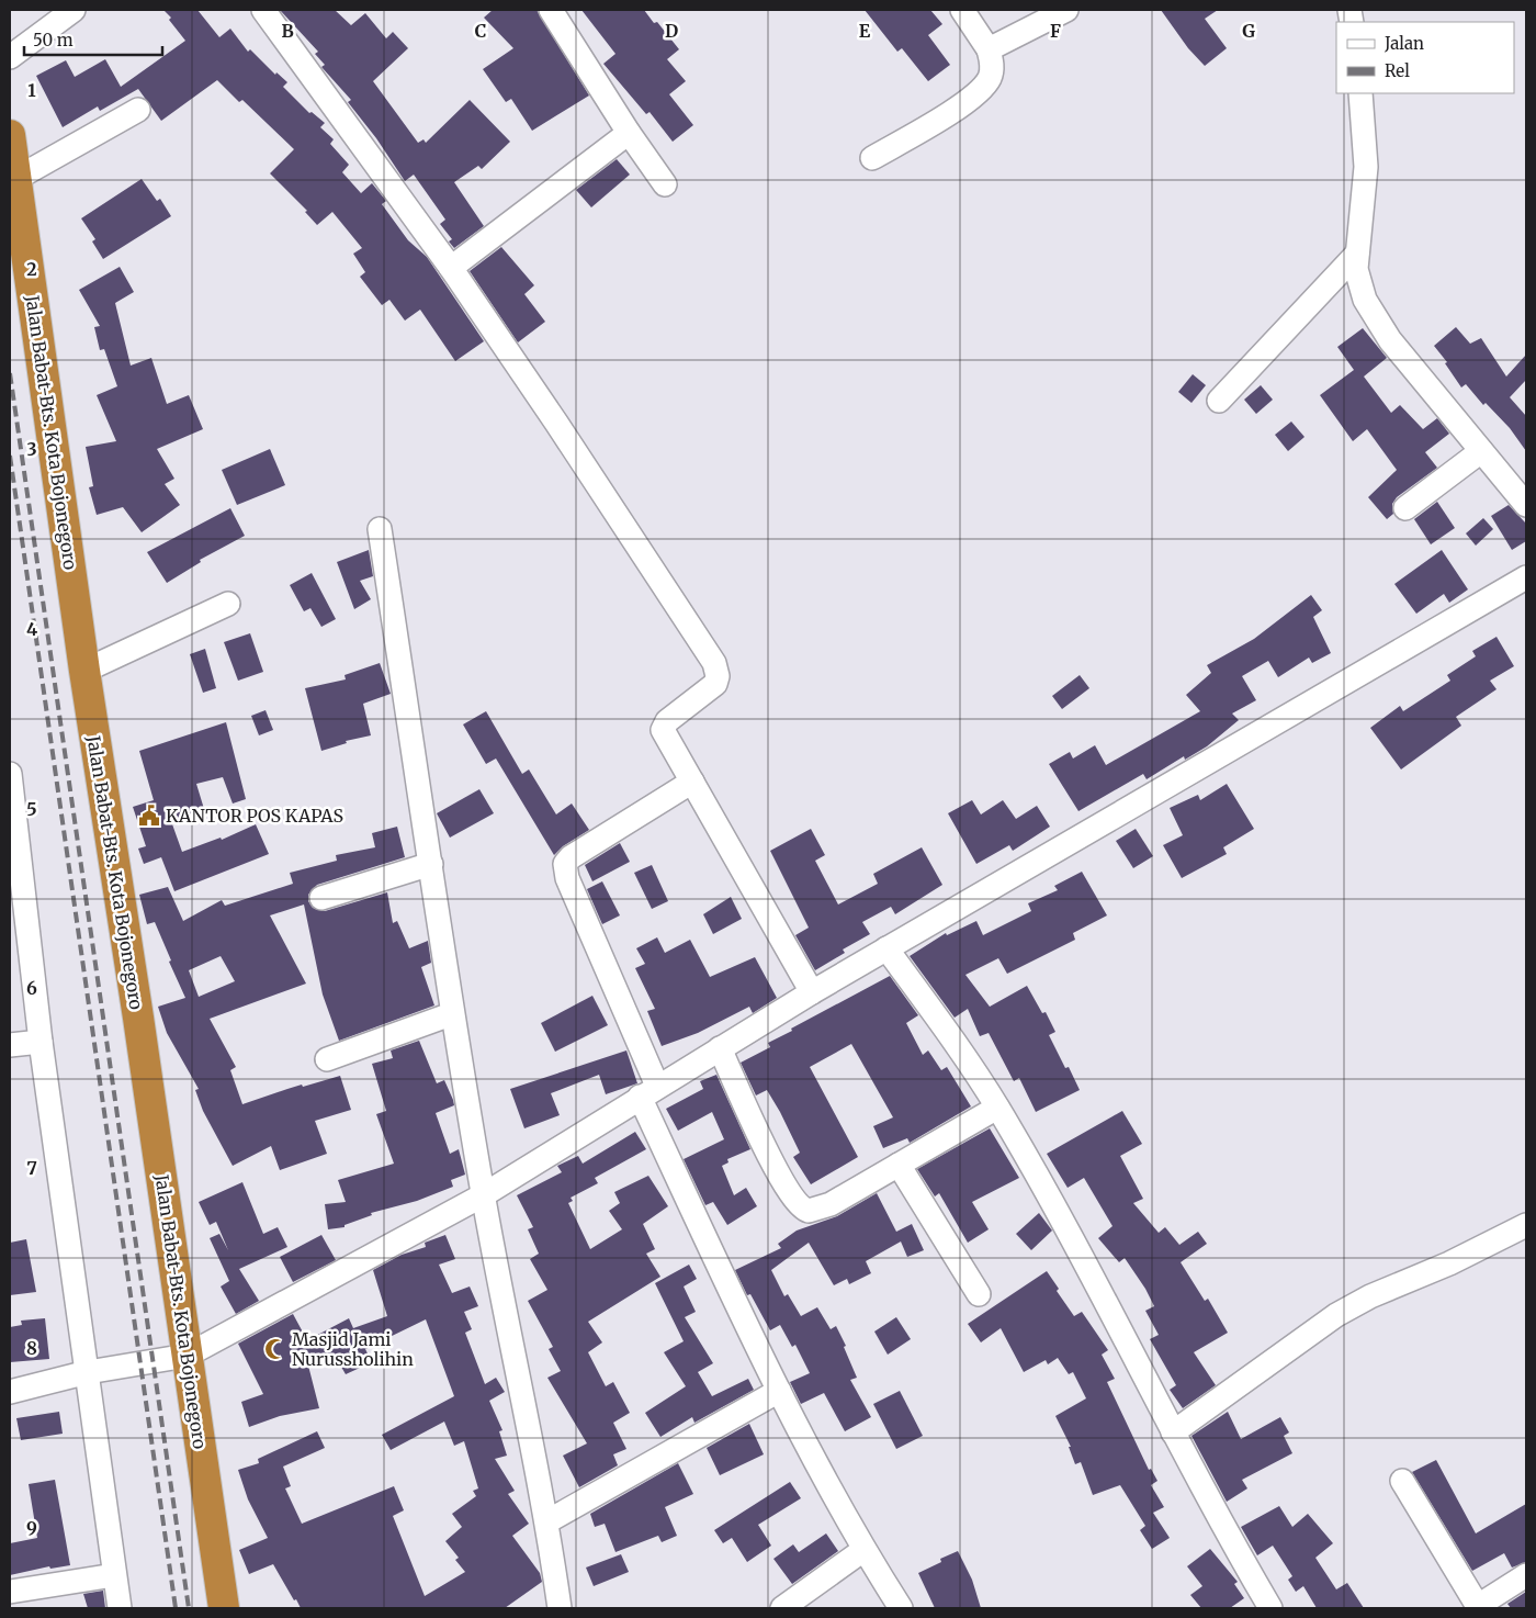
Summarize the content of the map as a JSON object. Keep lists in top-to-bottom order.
{
  "streets": {
    "highway": ["Jalan Babat-Bts. Kota Bojonegoro"]
  },
  "places": {
    "public building": ["KANTOR POS KAPAS"],
    "mosque": ["Masjid Jami Nurussholihin"]
  },
  "legend": ["Jalan", "Rel"],
  "scale_bar": "50 m",
  "grid": {
    "columns": [
      "B",
      "C",
      "D",
      "E",
      "F",
      "G"
    ],
    "rows": [
      "1",
      "2",
      "3",
      "4",
      "5",
      "6",
      "7",
      "8",
      "9"
    ]
  }
}
